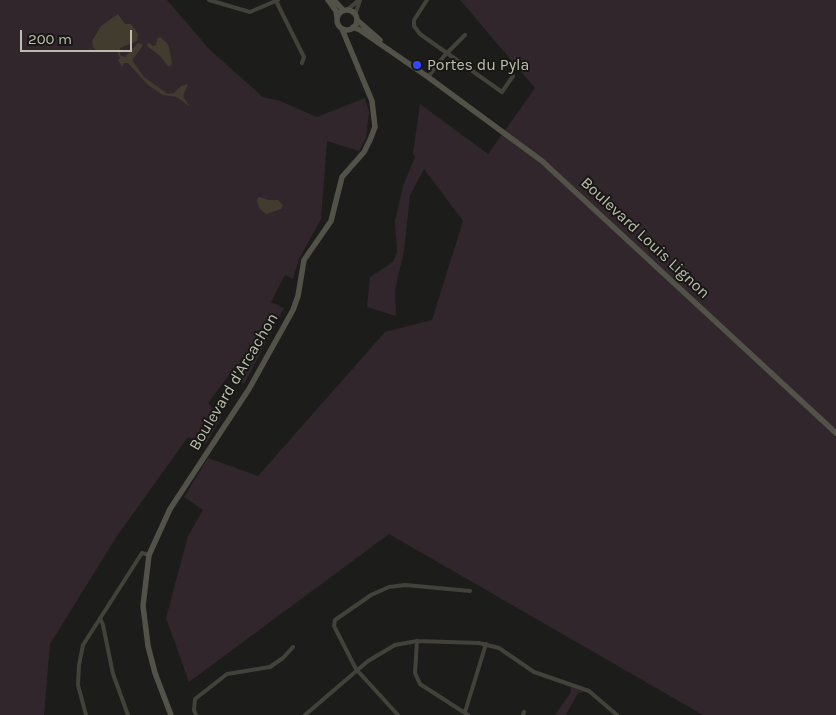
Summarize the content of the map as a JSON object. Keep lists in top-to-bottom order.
{
  "streets": {
    "main road": ["Boulevard Louis Lignon", "Boulevard d'Arcachon"]
  },
  "places": ["Portes du Pyla"],
  "scale_bar": "200 m"
}
